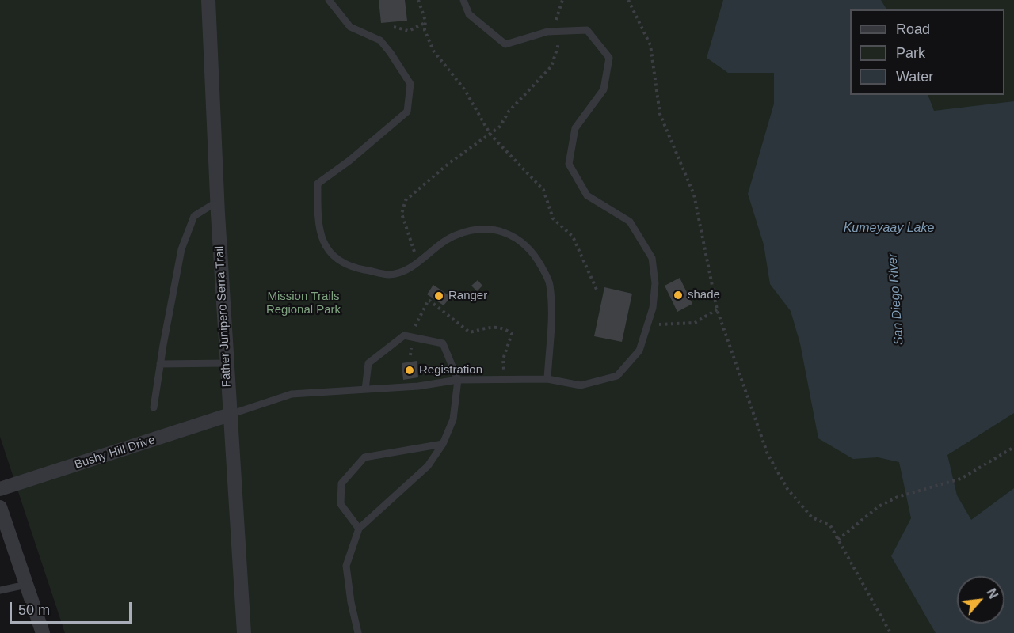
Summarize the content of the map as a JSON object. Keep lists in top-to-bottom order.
{
  "streets": {
    "street": ["Father Junipero Serra Trail", "Bushy Hill Drive"]
  },
  "crossings": [
    ["Father Junipero Serra Trail", "Bushy Hill Drive"]
  ],
  "water": ["Kumeyaay Lake", "San Diego River"],
  "parks": ["Mission Trails Regional Park"],
  "places": ["shade", "Ranger", "Registration"],
  "legend": ["Road", "Park", "Water"],
  "scale_bar": "50 m",
  "north": "top right"
}
